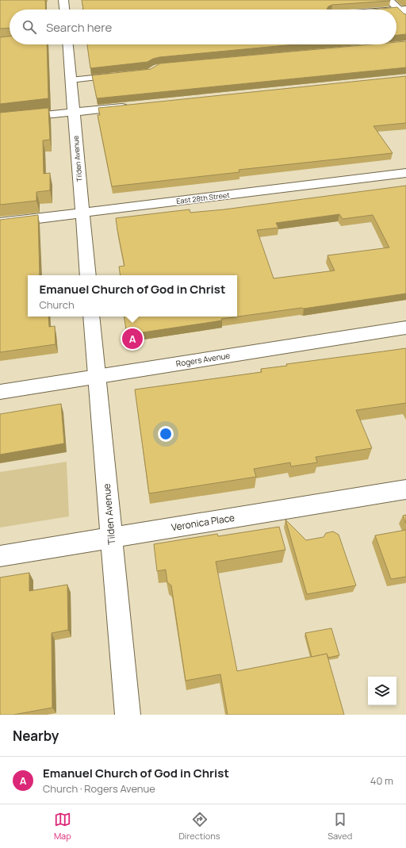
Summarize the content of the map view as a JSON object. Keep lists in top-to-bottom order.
{
  "streets": {
    "street": [
      "Tilden Avenue",
      "East 28th Street",
      "Rogers Avenue",
      "Veronica Place"
    ]
  },
  "crossings": [
    ["Tilden Avenue", "East 28th Street"],
    ["Tilden Avenue", "Rogers Avenue"],
    ["Tilden Avenue", "Veronica Place"]
  ],
  "page": {
    "search": "Search here",
    "popup": ["Emanuel Church of God in Christ", "Church"],
    "pins": "A",
    "heading": "Nearby",
    "list": [
      {
        "mark": "A",
        "name": "Emanuel Church of God in Christ",
        "note": "Church · Rogers Avenue",
        "value": "40 m"
      }
    ],
    "nav": ["Map", "Directions", "Saved"]
  }
}
